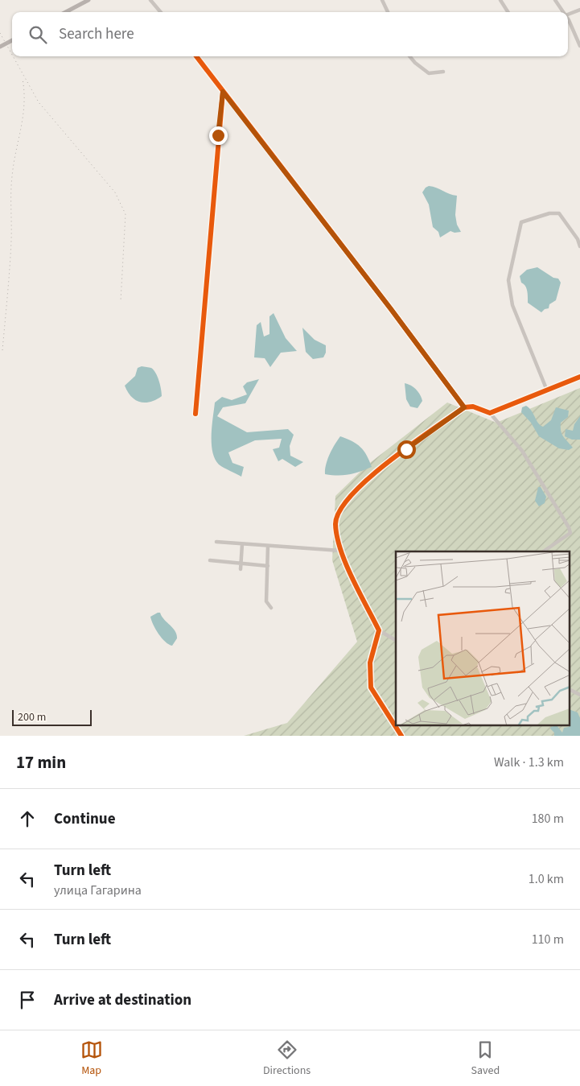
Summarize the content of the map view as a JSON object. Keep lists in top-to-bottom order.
{
  "scale_bar": "200 m",
  "page": {
    "search": "Search here",
    "scale": "200 m",
    "heading": ["17 min", "Walk · 1.3 km"],
    "list": [
      ["Continue", "180 m"],
      ["Turn left", "улица Гагарина", "1.0 km"],
      ["Turn left", "110 m"],
      "Arrive at destination"
    ],
    "nav": ["Map", "Directions", "Saved"]
  }
}
